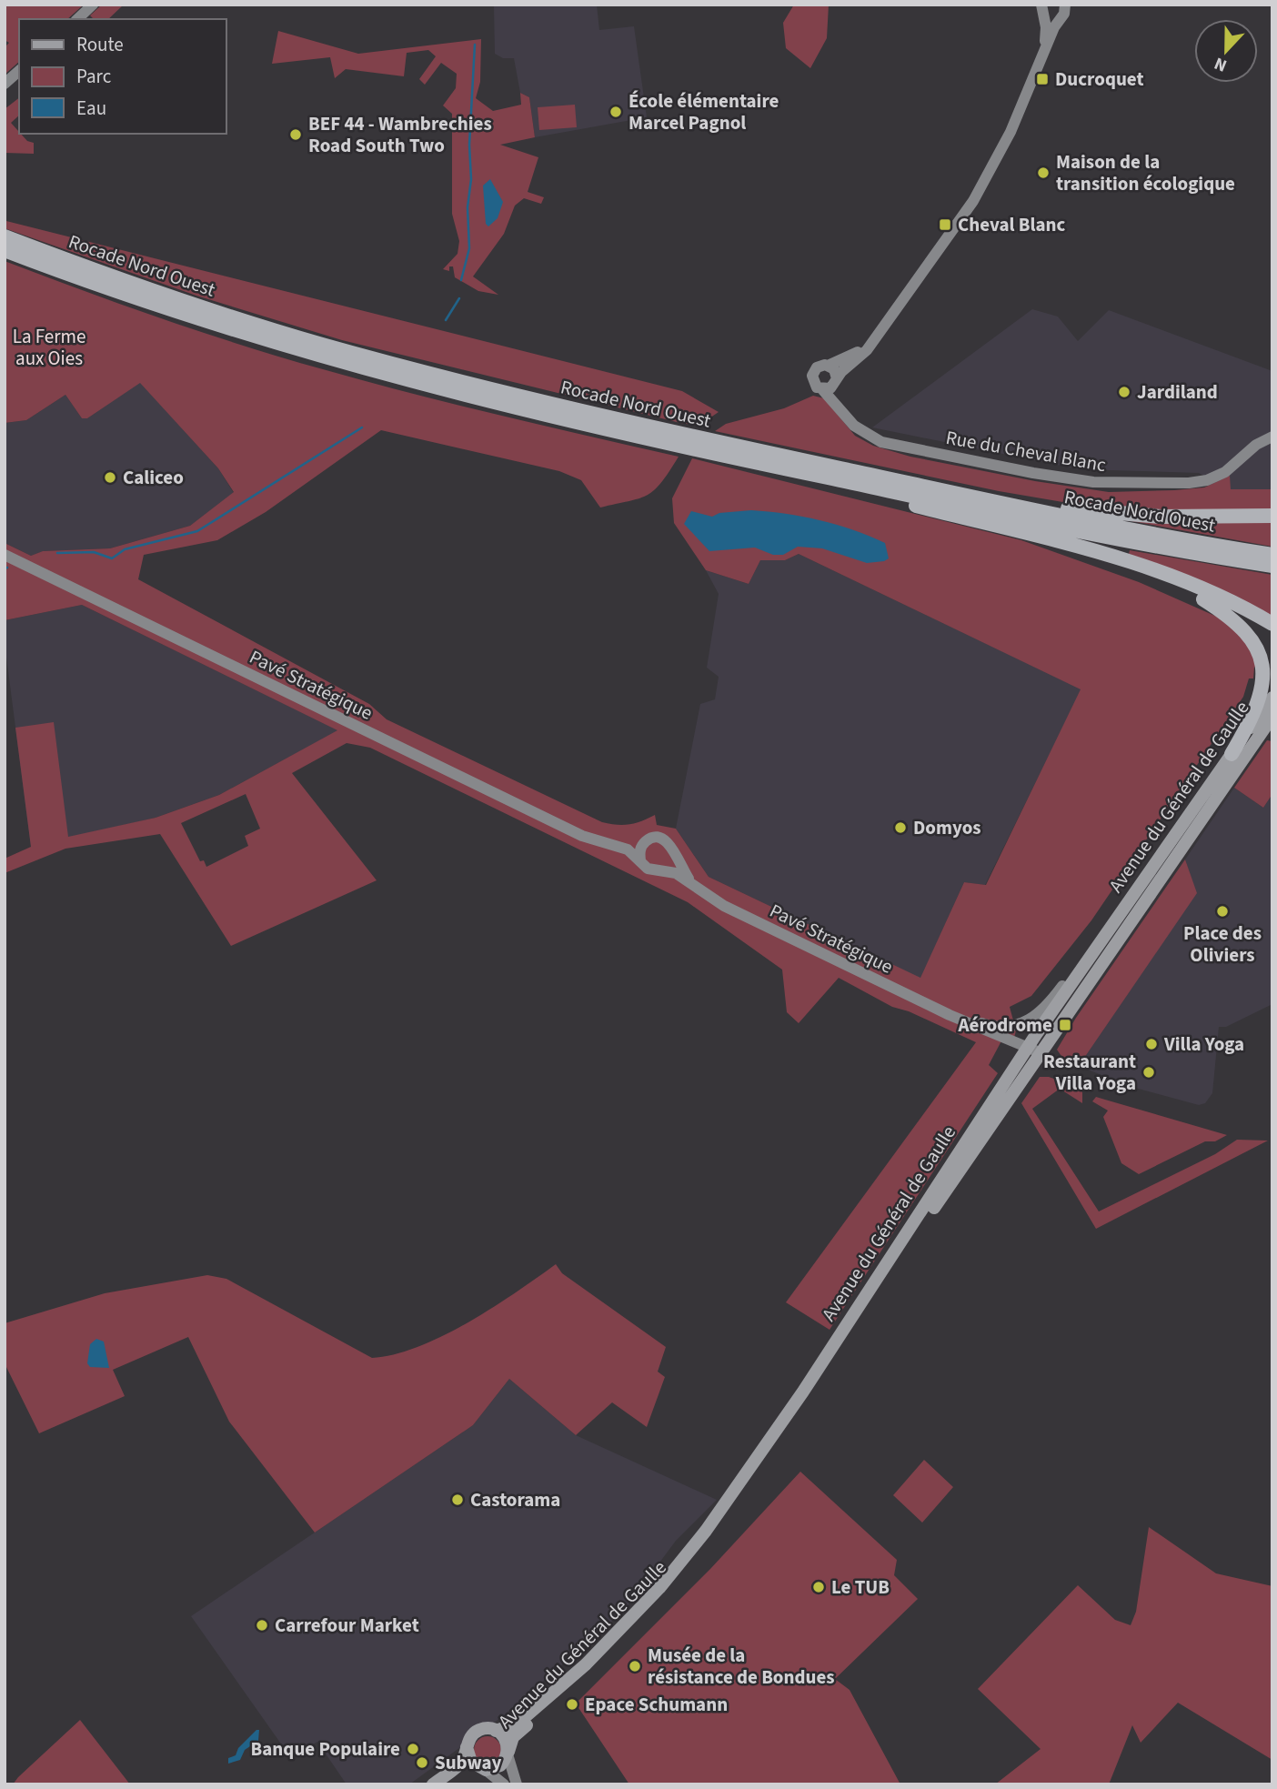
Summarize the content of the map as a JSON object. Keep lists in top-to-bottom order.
{
  "streets": {
    "highway": ["Rocade Nord Ouest"],
    "main road": ["Rue du Cheval Blanc", "Pavé Stratégique", "Avenue du Général de Gaulle"]
  },
  "crossings": [
    ["Pavé Stratégique", "Avenue du Général de Gaulle"]
  ],
  "parks": ["La Ferme aux Oies"],
  "places": {
    "transit": ["Ducroquet", "Cheval Blanc", "Aérodrome"],
    "other": [
      "École élémentaire Marcel Pagnol",
      "BEF 44 - Wambrechies Road South Two",
      "Maison de la transition écologique",
      "Jardiland",
      "Caliceo",
      "Domyos",
      "Place des Oliviers",
      "Villa Yoga",
      "Restaurant Villa Yoga",
      "Castorama",
      "Le TUB",
      "Carrefour Market",
      "Musée de la résistance de Bondues",
      "Epace Schumann",
      "Banque Populaire",
      "Subway"
    ]
  },
  "legend": ["Route", "Parc", "Eau"],
  "north": "bottom"
}
